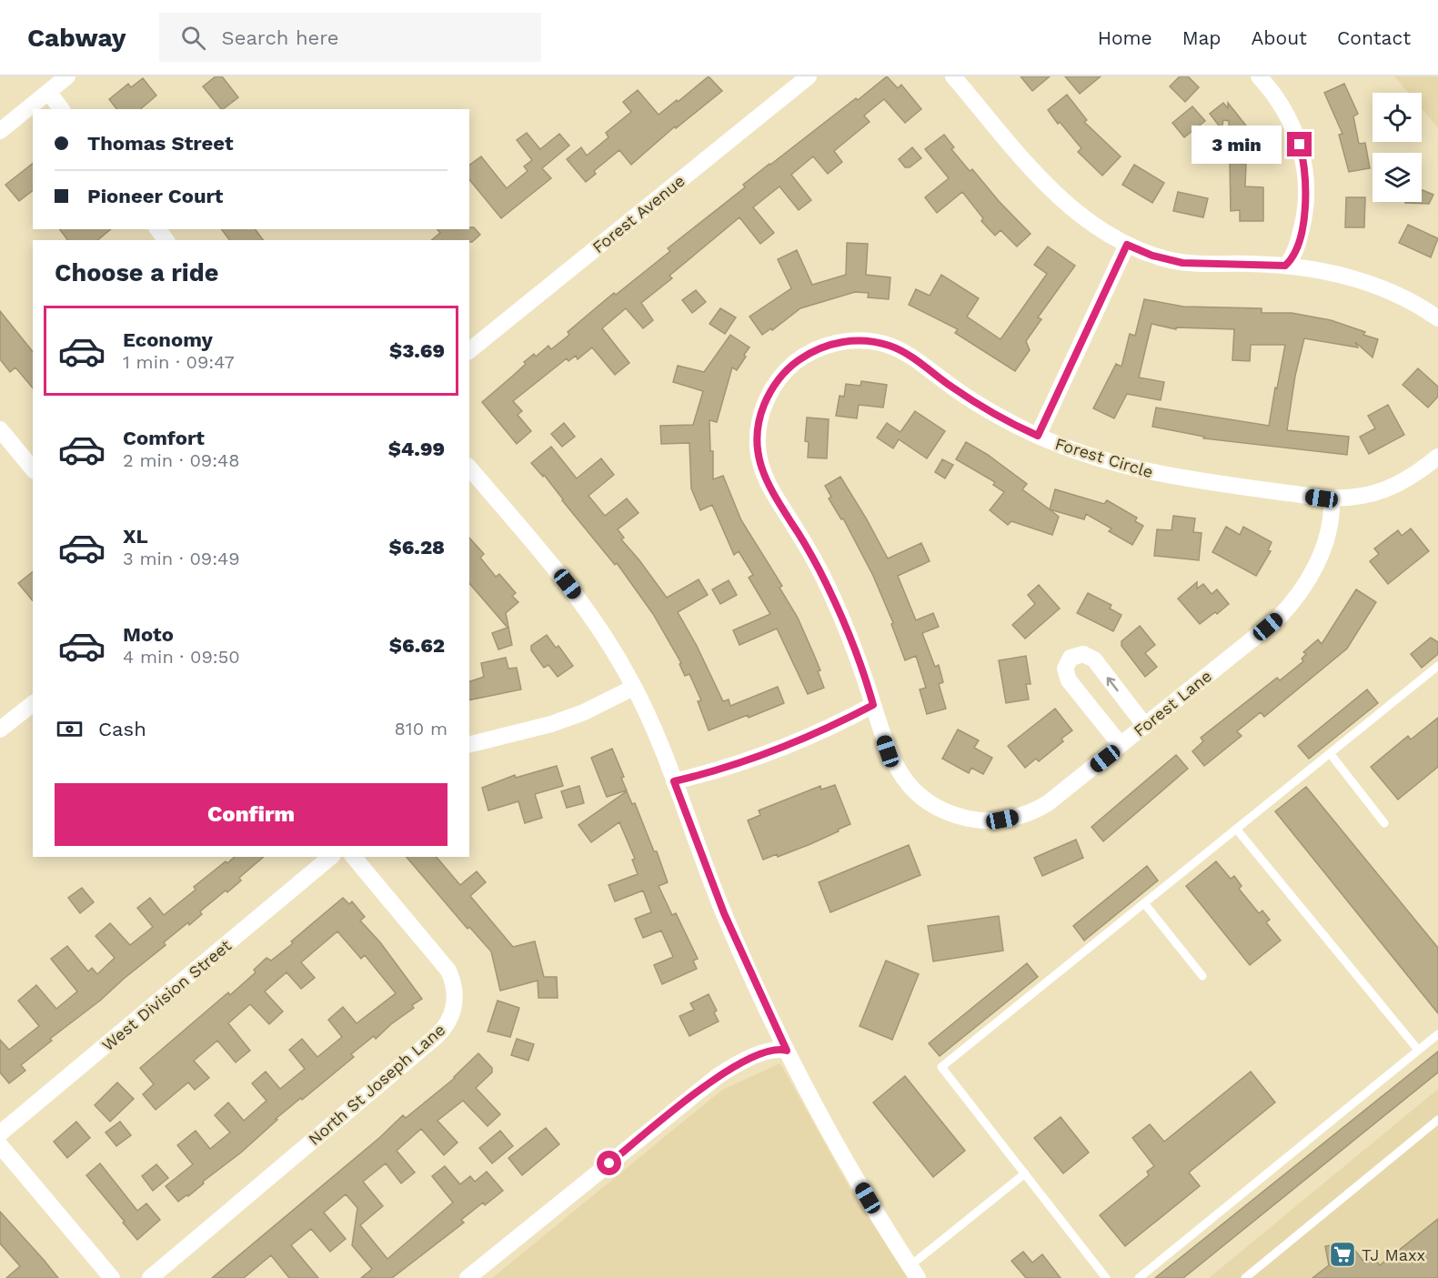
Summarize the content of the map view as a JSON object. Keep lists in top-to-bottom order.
{
  "streets": {
    "street": [
      "Forest Avenue",
      "Forest Circle",
      "Forest Lane",
      "West Division Street",
      "North St Joseph Lane"
    ]
  },
  "crossings": [
    ["Forest Circle", "Forest Lane"]
  ],
  "places": {
    "supermarket": ["TJ Maxx"]
  },
  "page": {
    "header": "Cabway",
    "search": "Search here",
    "nav": [
      "Home",
      "Map",
      "About",
      "Contact"
    ],
    "banner": ["Thomas Street", "Pioneer Court"],
    "bubble": "3 min",
    "heading": "Choose a ride",
    "list": [
      {
        "name": "Economy",
        "note": "1 min · 09:47",
        "value": "$3.69"
      },
      {
        "name": "Comfort",
        "note": "2 min · 09:48",
        "value": "$4.99"
      },
      {
        "name": "XL",
        "note": "3 min · 09:49",
        "value": "$6.28"
      },
      {
        "name": "Moto",
        "note": "4 min · 09:50",
        "value": "$6.62"
      }
    ],
    "pay": ["Cash", "810 m"],
    "buttons": "Confirm"
  }
}
